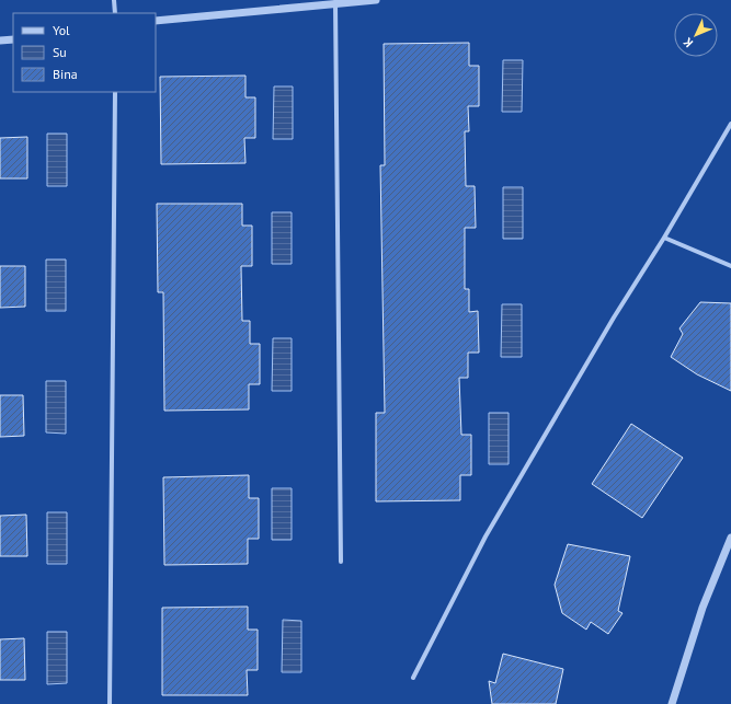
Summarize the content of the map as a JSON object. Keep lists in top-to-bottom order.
{
  "legend": ["Yol", "Su", "Bina"],
  "north": "bottom left"
}
